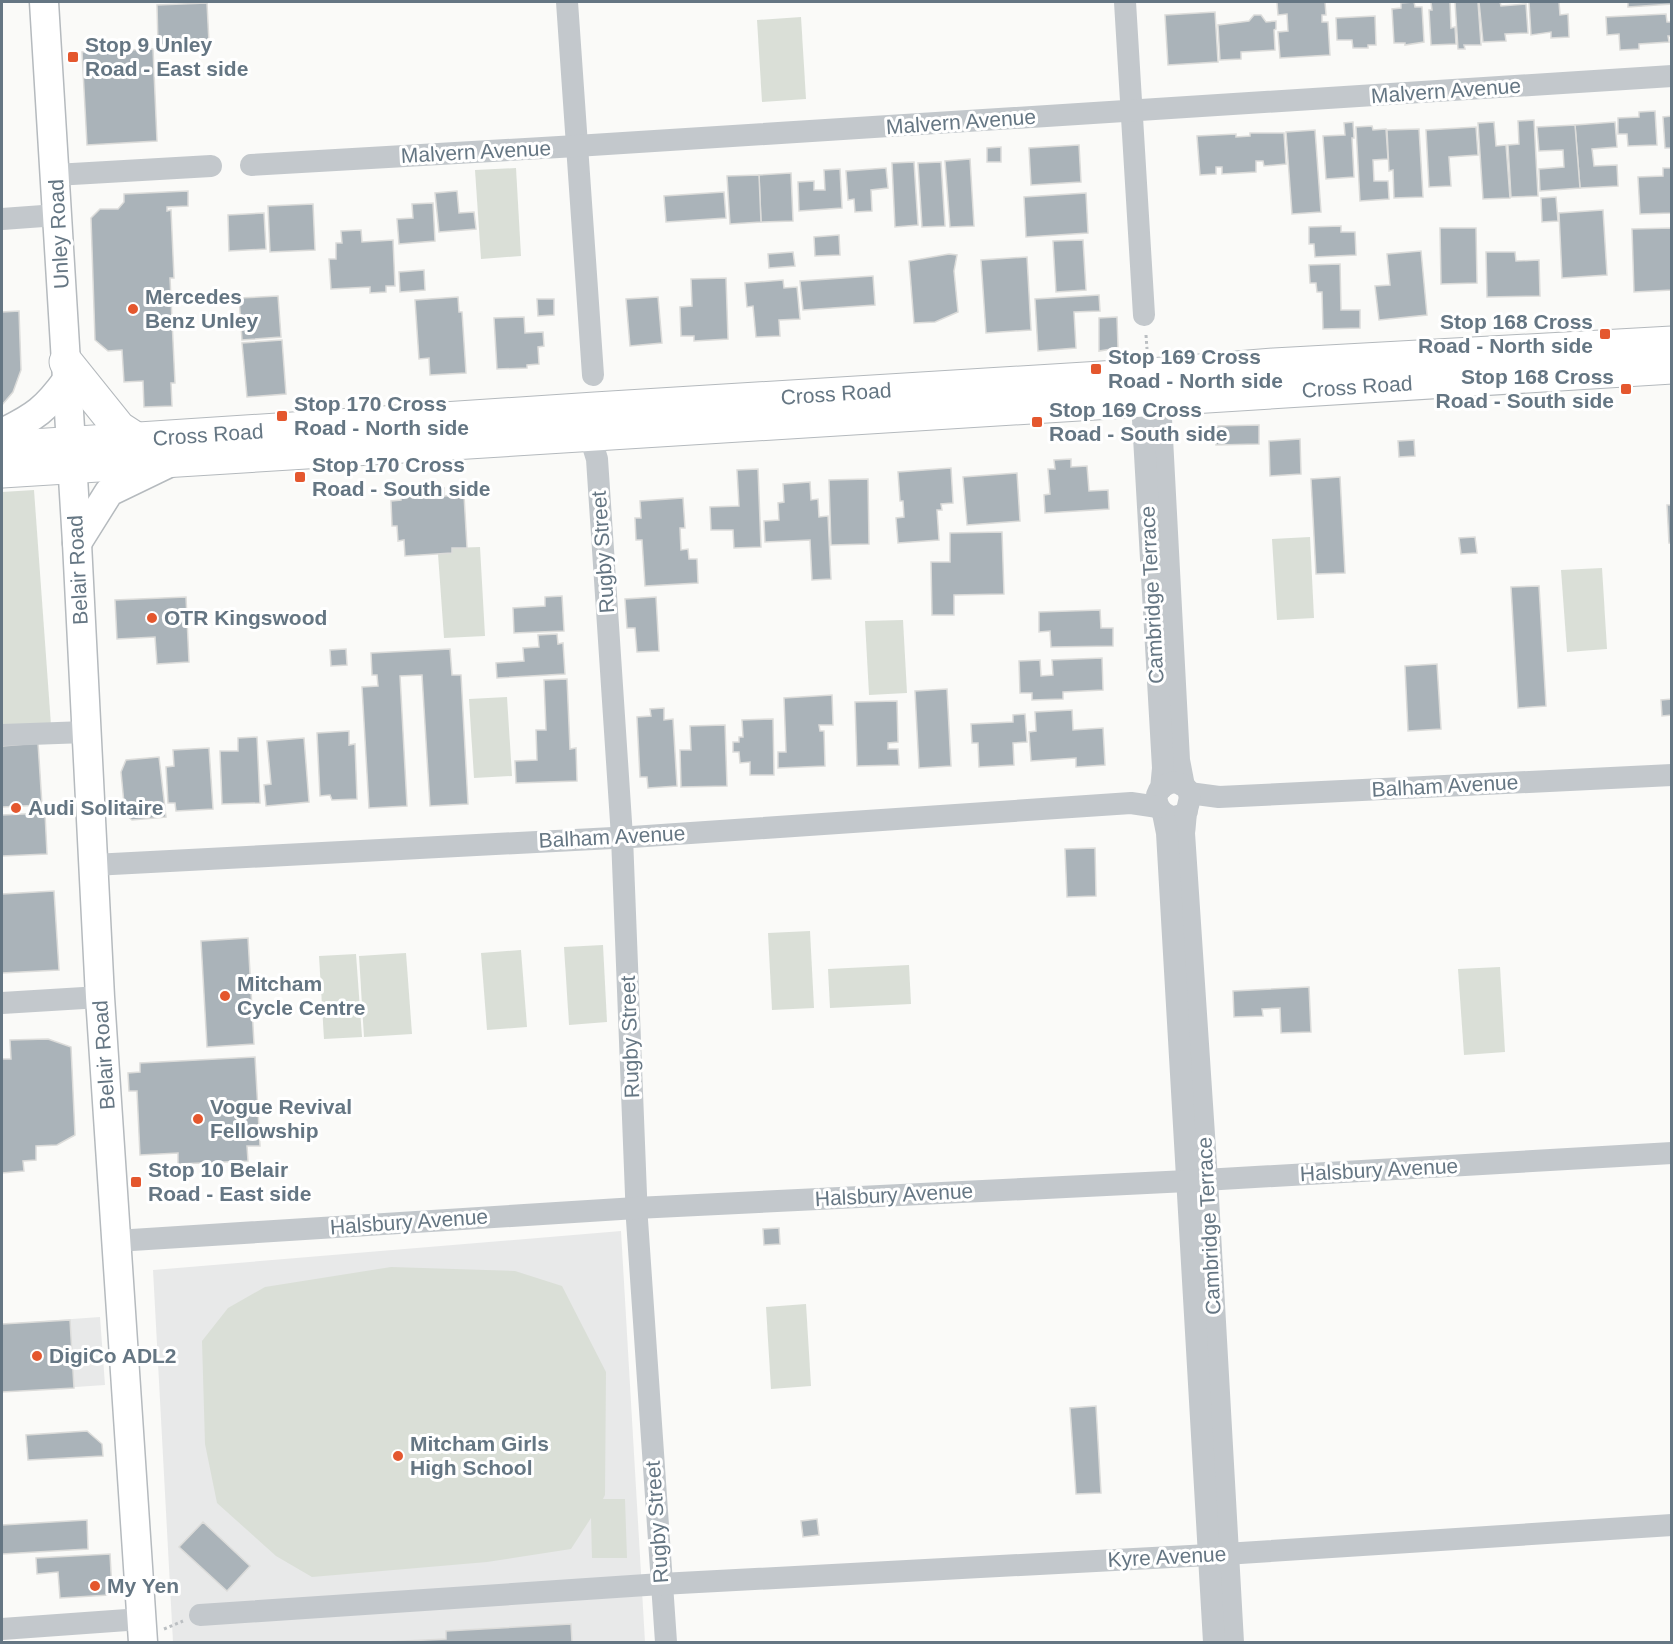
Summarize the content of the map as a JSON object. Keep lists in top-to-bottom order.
{
  "streets": {
    "highway": ["Cross Road"],
    "main road": ["Unley Road", "Belair Road"],
    "street": [
      "Malvern Avenue",
      "Rugby Street",
      "Cambridge Terrace",
      "Balham Avenue",
      "Halsbury Avenue",
      "Kyre Avenue"
    ]
  },
  "crossings": [
    ["Unley Road", "Cross Road"],
    ["Unley Road", "Belair Road"],
    ["Cross Road", "Rugby Street"],
    ["Cross Road", "Belair Road"],
    ["Cross Road", "Cambridge Terrace"],
    ["Rugby Street", "Balham Avenue"],
    ["Rugby Street", "Halsbury Avenue"],
    ["Rugby Street", "Kyre Avenue"],
    ["Belair Road", "Balham Avenue"],
    ["Belair Road", "Halsbury Avenue"],
    ["Cambridge Terrace", "Balham Avenue"],
    ["Cambridge Terrace", "Halsbury Avenue"],
    ["Cambridge Terrace", "Kyre Avenue"]
  ],
  "places": {
    "transit": [
      "Stop 9 Unley Road - East side",
      "Stop 168 Cross Road - North side",
      "Stop 169 Cross Road - North side",
      "Stop 168 Cross Road - South side",
      "Stop 170 Cross Road - North side",
      "Stop 169 Cross Road - South side",
      "Stop 170 Cross Road - South side",
      "Stop 10 Belair Road - East side"
    ],
    "other": [
      "Mercedes Benz Unley",
      "OTR Kingswood",
      "Audi Solitaire",
      "Mitcham Cycle Centre",
      "Vogue Revival Fellowship",
      "DigiCo ADL2",
      "Mitcham Girls High School",
      "My Yen"
    ]
  }
}
